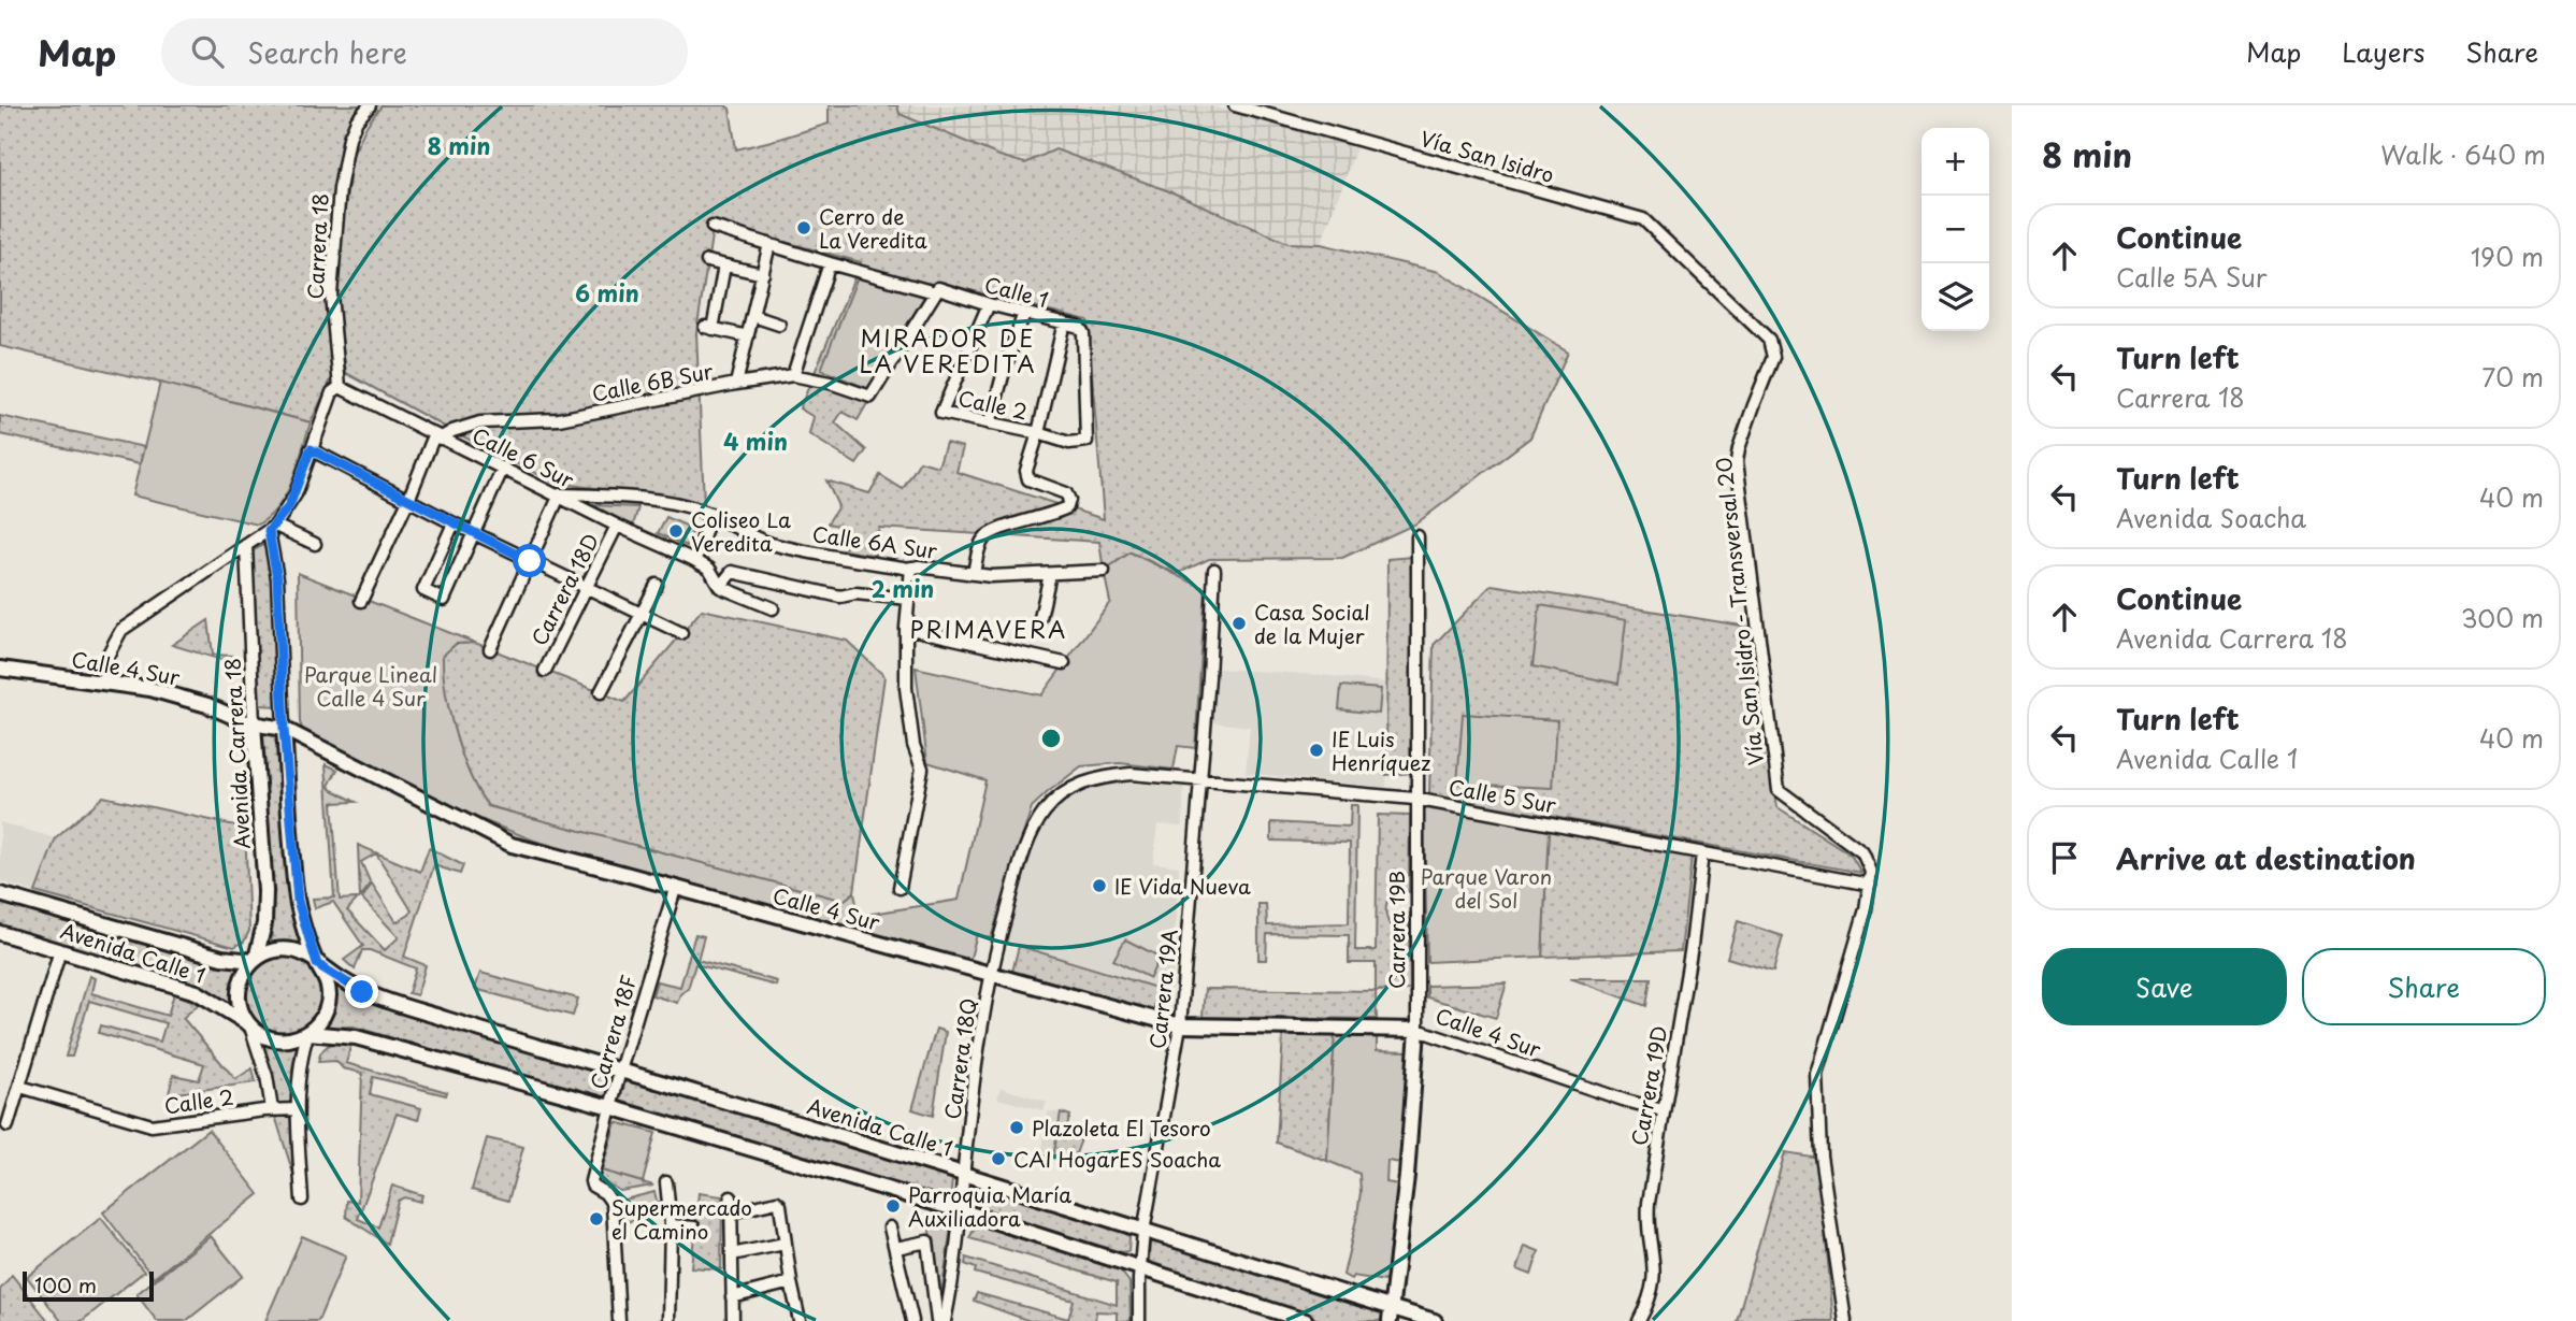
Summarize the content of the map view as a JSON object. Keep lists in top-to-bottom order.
{
  "streets": {
    "main road": [
      "Calle 4 Sur",
      "Avenida Carrera 18",
      "Carrera 19B",
      "Avenida Calle 1"
    ],
    "street": [
      "Vía San Isidro",
      "Carrera 18",
      "Calle 1",
      "Calle 6B Sur",
      "Calle 2",
      "Calle 6 Sur",
      "Calle 6A Sur",
      "Carrera 18D",
      "Vía San Isidro - Transversal 20",
      "Calle 5 Sur",
      "Carrera 19A",
      "Carrera 18F",
      "Carrera 18Q",
      "Carrera 19D"
    ]
  },
  "crossings": [
    ["Vía San Isidro", "Vía San Isidro - Transversal 20"],
    ["Carrera 18", "Calle 6 Sur"],
    ["Calle 1", "Calle 6B Sur"],
    ["Calle 1", "Calle 2"],
    ["Calle 6B Sur", "Calle 6 Sur"],
    ["Calle 2", "Avenida Carrera 18"],
    ["Calle 6 Sur", "Calle 6A Sur"],
    ["Calle 6 Sur", "Carrera 18D"],
    ["Vía San Isidro - Transversal 20", "Calle 5 Sur"],
    ["Calle 4 Sur", "Avenida Carrera 18"],
    ["Calle 4 Sur", "Carrera 19B"],
    ["Calle 4 Sur", "Carrera 19A"],
    ["Calle 4 Sur", "Carrera 18F"],
    ["Calle 4 Sur", "Carrera 18Q"],
    ["Calle 4 Sur", "Carrera 19D"],
    ["Avenida Carrera 18", "Avenida Calle 1"],
    ["Calle 5 Sur", "Carrera 19B"],
    ["Calle 5 Sur", "Carrera 19A"],
    ["Calle 5 Sur", "Carrera 18Q"],
    ["Calle 5 Sur", "Carrera 19D"],
    ["Carrera 19B", "Avenida Calle 1"],
    ["Avenida Calle 1", "Carrera 19A"],
    ["Avenida Calle 1", "Carrera 18F"],
    ["Avenida Calle 1", "Carrera 18Q"]
  ],
  "districts": ["MIRADOR DE LA VEREDITA", "PRIMAVERA"],
  "parks": ["Parque Lineal Calle 4 Sur", "Parque Varon del Sol"],
  "places": [
    "Cerro de La Veredita",
    "Coliseo La Veredita",
    "Casa Social de la Mujer",
    "IE Luis Henríquez",
    "IE Vida Nueva",
    "Plazoleta El Tesoro",
    "CAI HogarES Soacha",
    "Parroquia María Auxiliadora",
    "Supermercado el Camino"
  ],
  "scale_bar": "100 m",
  "page": {
    "header": "Map",
    "search": "Search here",
    "nav": ["Map", "Layers", "Share"],
    "heading": ["8 min", "Walk · 640 m"],
    "map_buttons": ["+", "−"],
    "list": [
      ["Continue", "Calle 5A Sur", "190 m"],
      ["Turn left", "Carrera 18", "70 m"],
      ["Turn left", "Avenida Soacha", "40 m"],
      ["Continue", "Avenida Carrera 18", "300 m"],
      ["Turn left", "Avenida Calle 1", "40 m"],
      "Arrive at destination"
    ],
    "buttons": ["Save", "Share"],
    "scale": "100 m"
  },
  "rings": [
    "8 min",
    "6 min",
    "4 min",
    "2 min"
  ]
}
